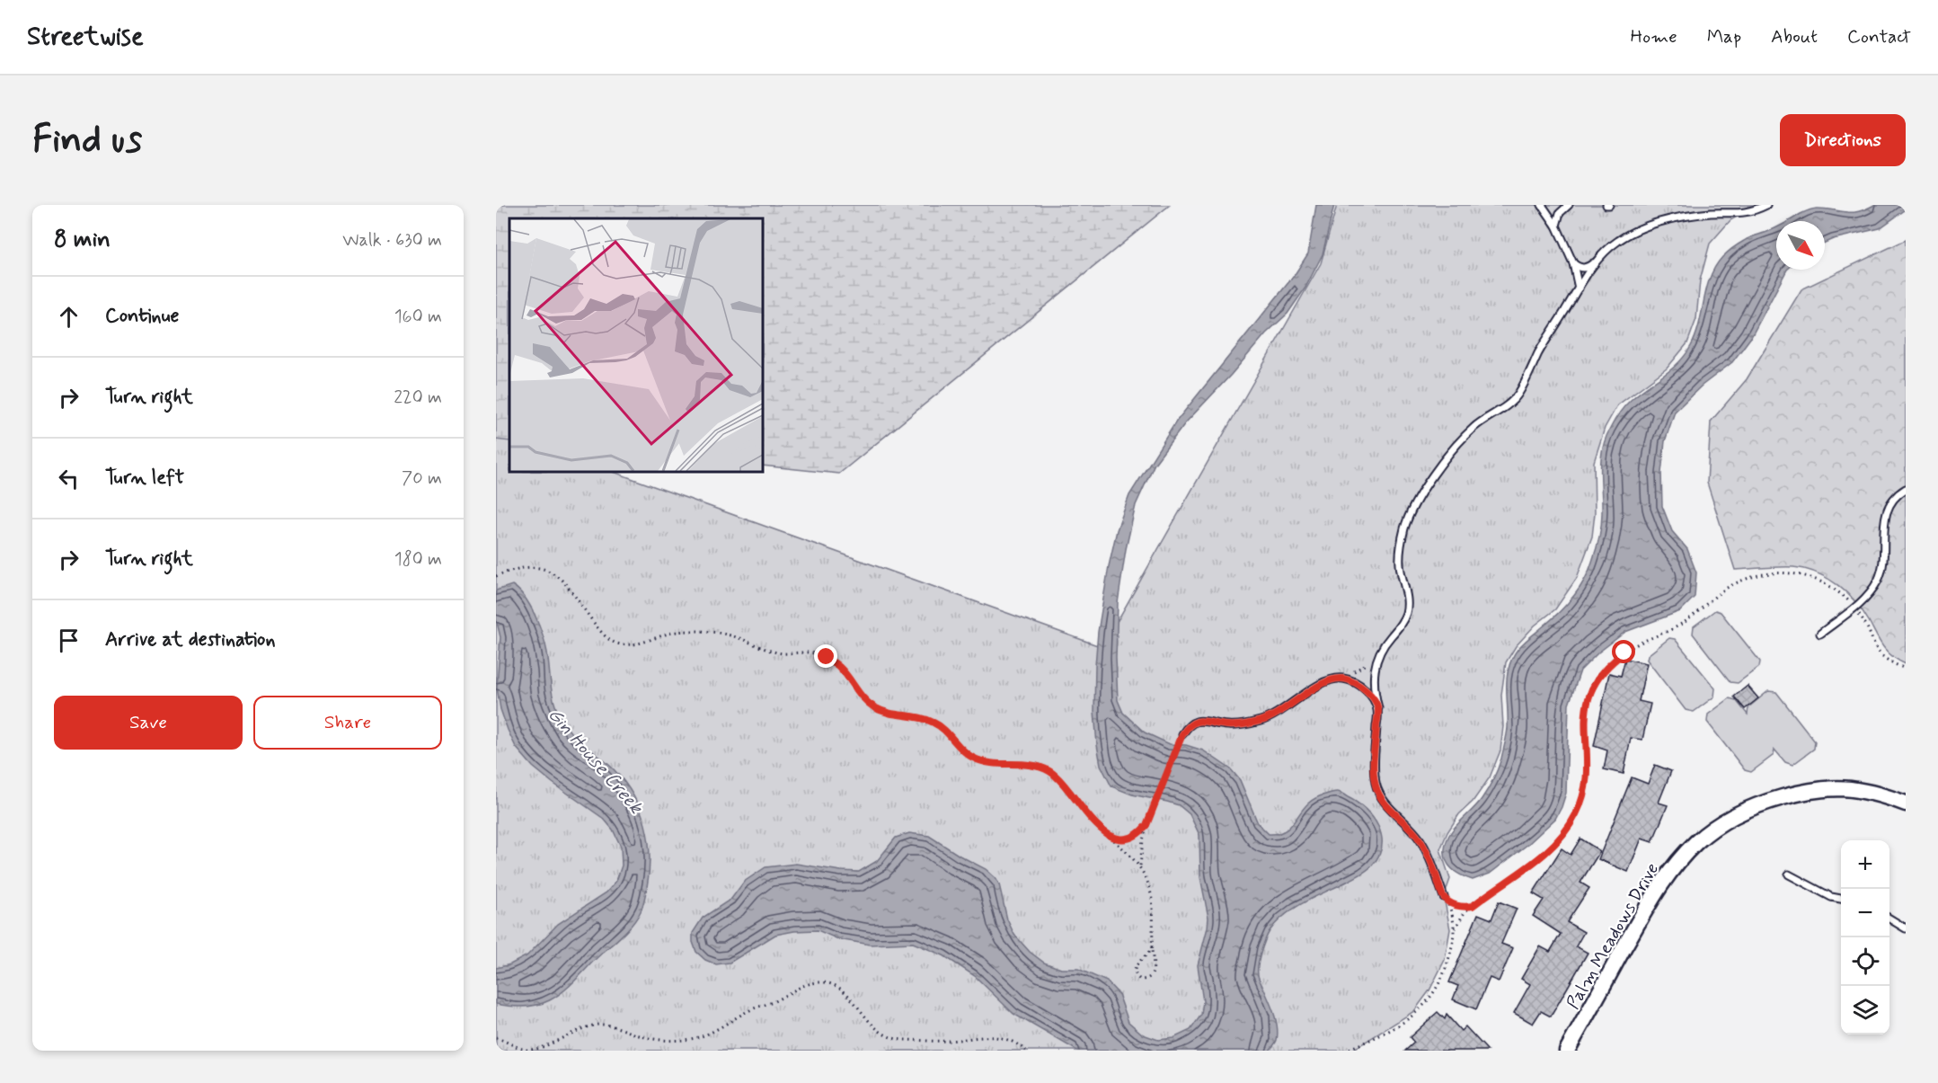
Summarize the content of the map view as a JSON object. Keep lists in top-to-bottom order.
{
  "streets": {
    "street": ["Palm Meadows Drive"]
  },
  "water": ["Gin House Creek"],
  "north": "bottom right",
  "page": {
    "header": "Streetwise",
    "nav": [
      "Home",
      "Map",
      "About",
      "Contact"
    ],
    "buttons": [
      "Directions",
      ["Save", "Share"]
    ],
    "title": "Find us",
    "heading": ["8 min", "Walk · 630 m"],
    "list": [
      ["Continue", "160 m"],
      ["Turn right", "220 m"],
      ["Turn left", "70 m"],
      ["Turn right", "180 m"],
      "Arrive at destination"
    ],
    "map_buttons": ["+", "−"]
  }
}
